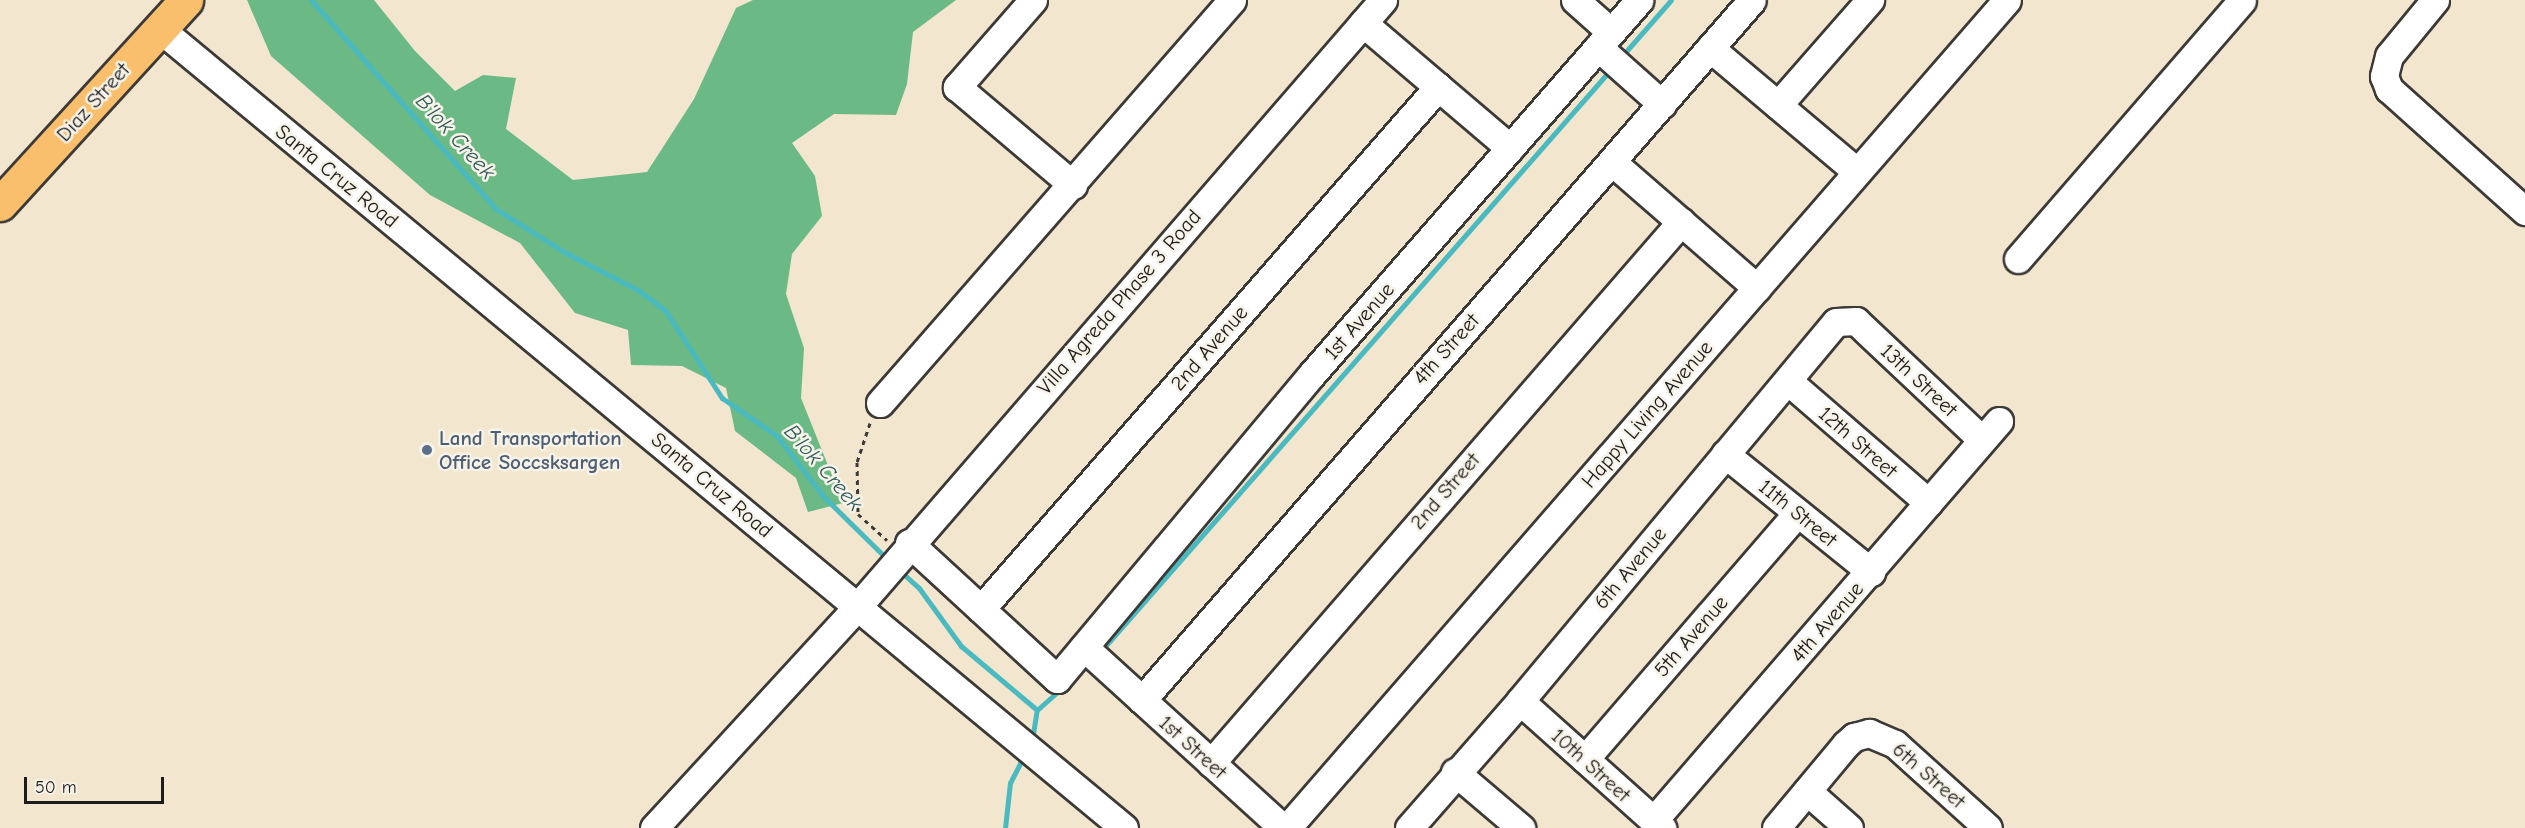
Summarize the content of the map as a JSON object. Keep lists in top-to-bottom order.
{
  "streets": {
    "main road": ["Diaz Street"],
    "street": [
      "Santa Cruz Road",
      "Villa Agreda Phase 3 Road",
      "1st Avenue",
      "2nd Avenue",
      "4th Street",
      "13th Street",
      "Happy Living Avenue",
      "12th Street",
      "2nd Street",
      "11th Street",
      "6th Avenue",
      "4th Avenue",
      "5th Avenue",
      "1st Street",
      "10th Street",
      "6th Street"
    ]
  },
  "crossings": [
    ["Diaz Street", "Santa Cruz Road"],
    ["Santa Cruz Road", "Villa Agreda Phase 3 Road"],
    ["1st Avenue", "2nd Avenue"],
    ["1st Avenue", "1st Street"],
    ["4th Street", "1st Street"],
    ["13th Street", "6th Avenue"],
    ["13th Street", "4th Avenue"],
    ["Happy Living Avenue", "1st Street"],
    ["12th Street", "6th Avenue"],
    ["12th Street", "4th Avenue"],
    ["2nd Street", "1st Street"],
    ["11th Street", "6th Avenue"],
    ["11th Street", "4th Avenue"],
    ["11th Street", "5th Avenue"],
    ["6th Avenue", "10th Street"],
    ["4th Avenue", "10th Street"],
    ["5th Avenue", "10th Street"]
  ],
  "water": ["B'lok Creek"],
  "places": ["Land Transportation Office Soccsksargen"],
  "scale_bar": "50 m"
}
